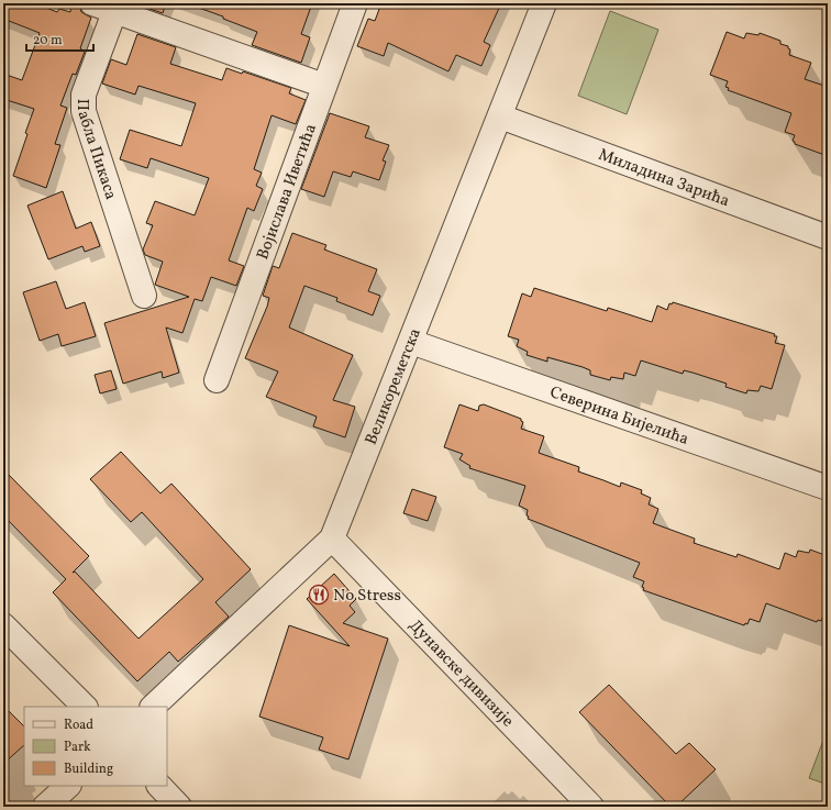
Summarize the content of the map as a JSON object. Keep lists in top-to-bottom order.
{
  "streets": {
    "street": [
      "Пабла Пикаса",
      "Миладина Зарића",
      "Војислава Иветића",
      "Великореметска",
      "Северина Бијелића",
      "Дунавске дивизије"
    ]
  },
  "crossings": [
    ["Миладина Зарића", "Великореметска"],
    ["Великореметска", "Северина Бијелића"],
    ["Великореметска", "Дунавске дивизије"]
  ],
  "places": {
    "restaurant": ["No Stress"]
  },
  "legend": ["Road", "Park", "Building"],
  "scale_bar": "20 m"
}
